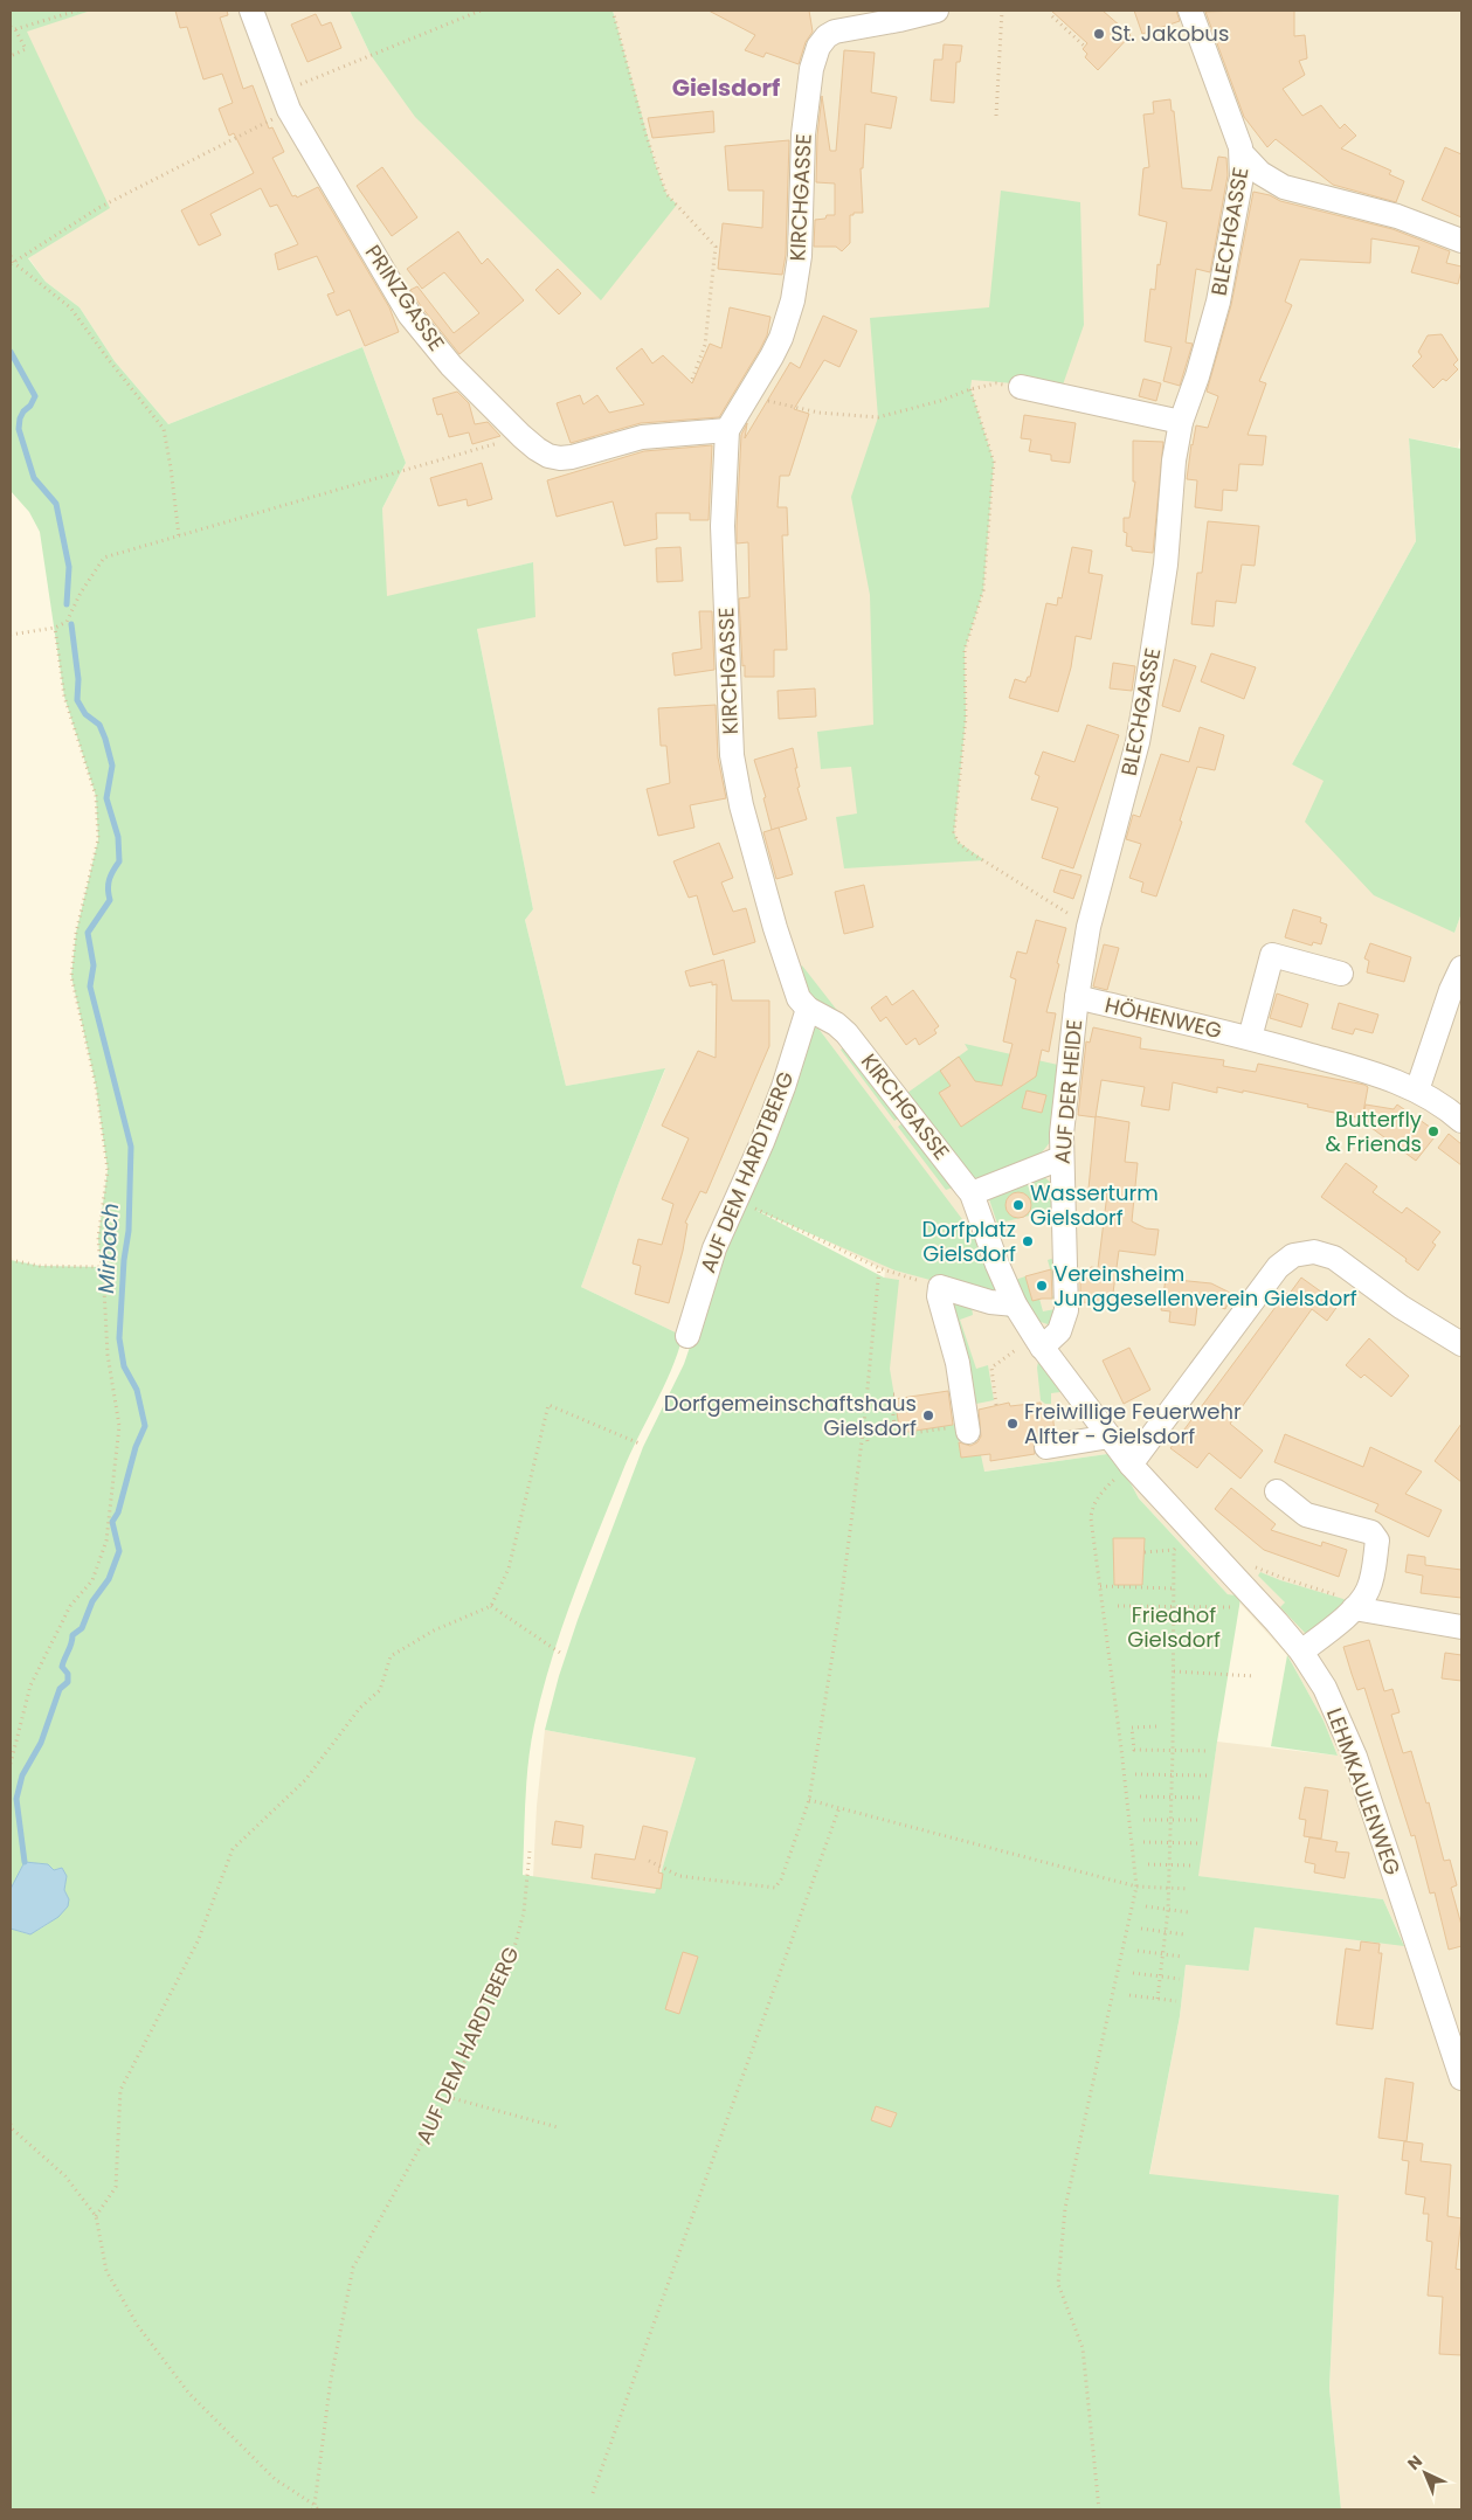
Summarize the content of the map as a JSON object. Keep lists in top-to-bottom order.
{
  "streets": {
    "street": [
      "KIRCHGASSE",
      "BLECHGASSE",
      "PRINZGASSE",
      "HÖHENWEG",
      "AUF DER HEIDE",
      "AUF DEM HARDTBERG",
      "LEHMKAULENWEG"
    ]
  },
  "crossings": [
    ["KIRCHGASSE", "PRINZGASSE"],
    ["KIRCHGASSE", "AUF DER HEIDE"],
    ["KIRCHGASSE", "AUF DEM HARDTBERG"],
    ["BLECHGASSE", "HÖHENWEG"],
    ["BLECHGASSE", "AUF DER HEIDE"],
    ["HÖHENWEG", "AUF DER HEIDE"]
  ],
  "districts": ["Gielsdorf"],
  "water": ["Mirbach"],
  "parks": ["Friedhof Gielsdorf"],
  "places": [
    "St. Jakobus",
    "Butterfly & Friends",
    "Wasserturm Gielsdorf",
    "Dorfplatz Gielsdorf",
    "Vereinsheim Junggesellenverein Gielsdorf",
    "Dorfgemeinschaftshaus Gielsdorf",
    "Freiwillige Feuerwehr Alfter - Gielsdorf"
  ],
  "north": "top left"
}
